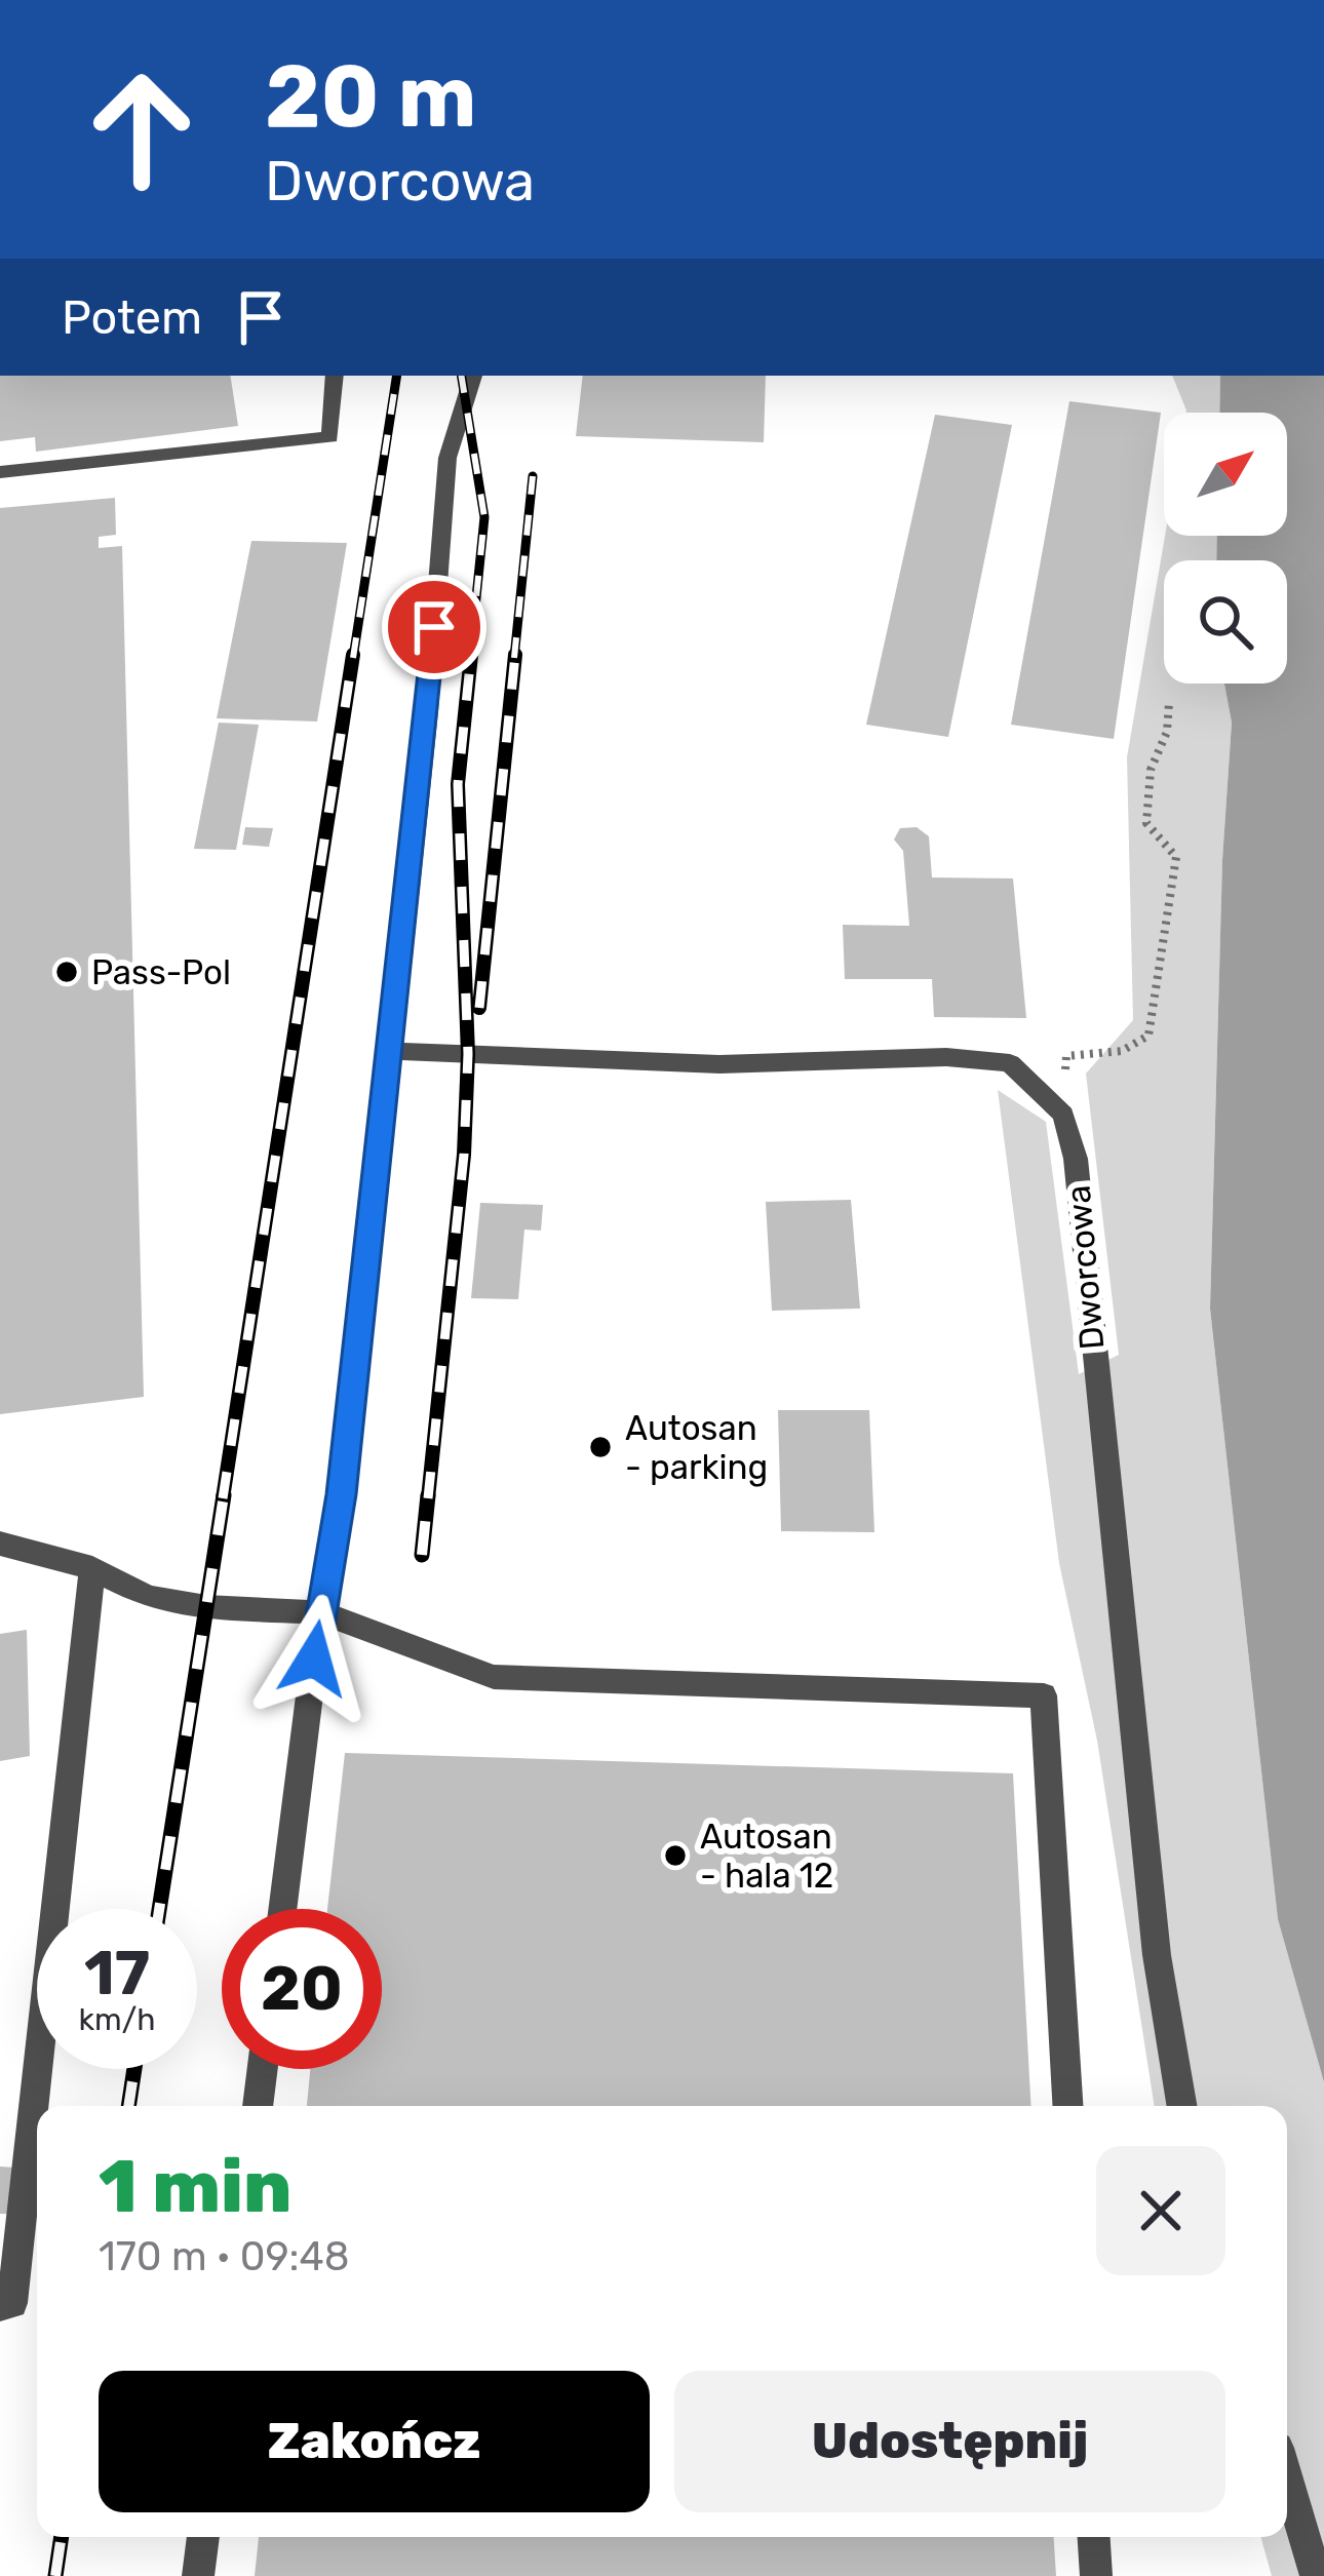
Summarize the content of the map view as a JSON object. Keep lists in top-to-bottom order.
{
  "streets": {
    "street": ["Dworcowa"]
  },
  "places": ["Pass-Pol", "Autosan - parking", "Autosan - hala 12"],
  "north": "top right",
  "page": {
    "turn": ["20 m", "Dworcowa"],
    "then": "Potem",
    "speed": "17 km/h",
    "limit": "20",
    "heading": ["1 min", "170 m · 09:48"],
    "buttons": ["Zakończ", "Udostępnij"]
  }
}
